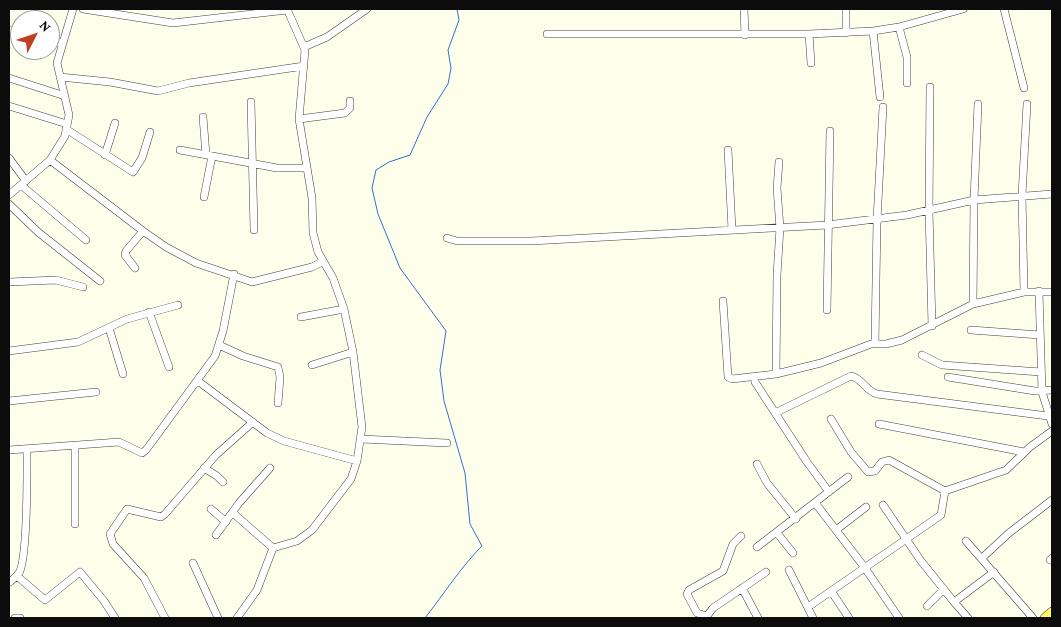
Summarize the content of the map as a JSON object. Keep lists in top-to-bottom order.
{
  "north": "top right"
}
